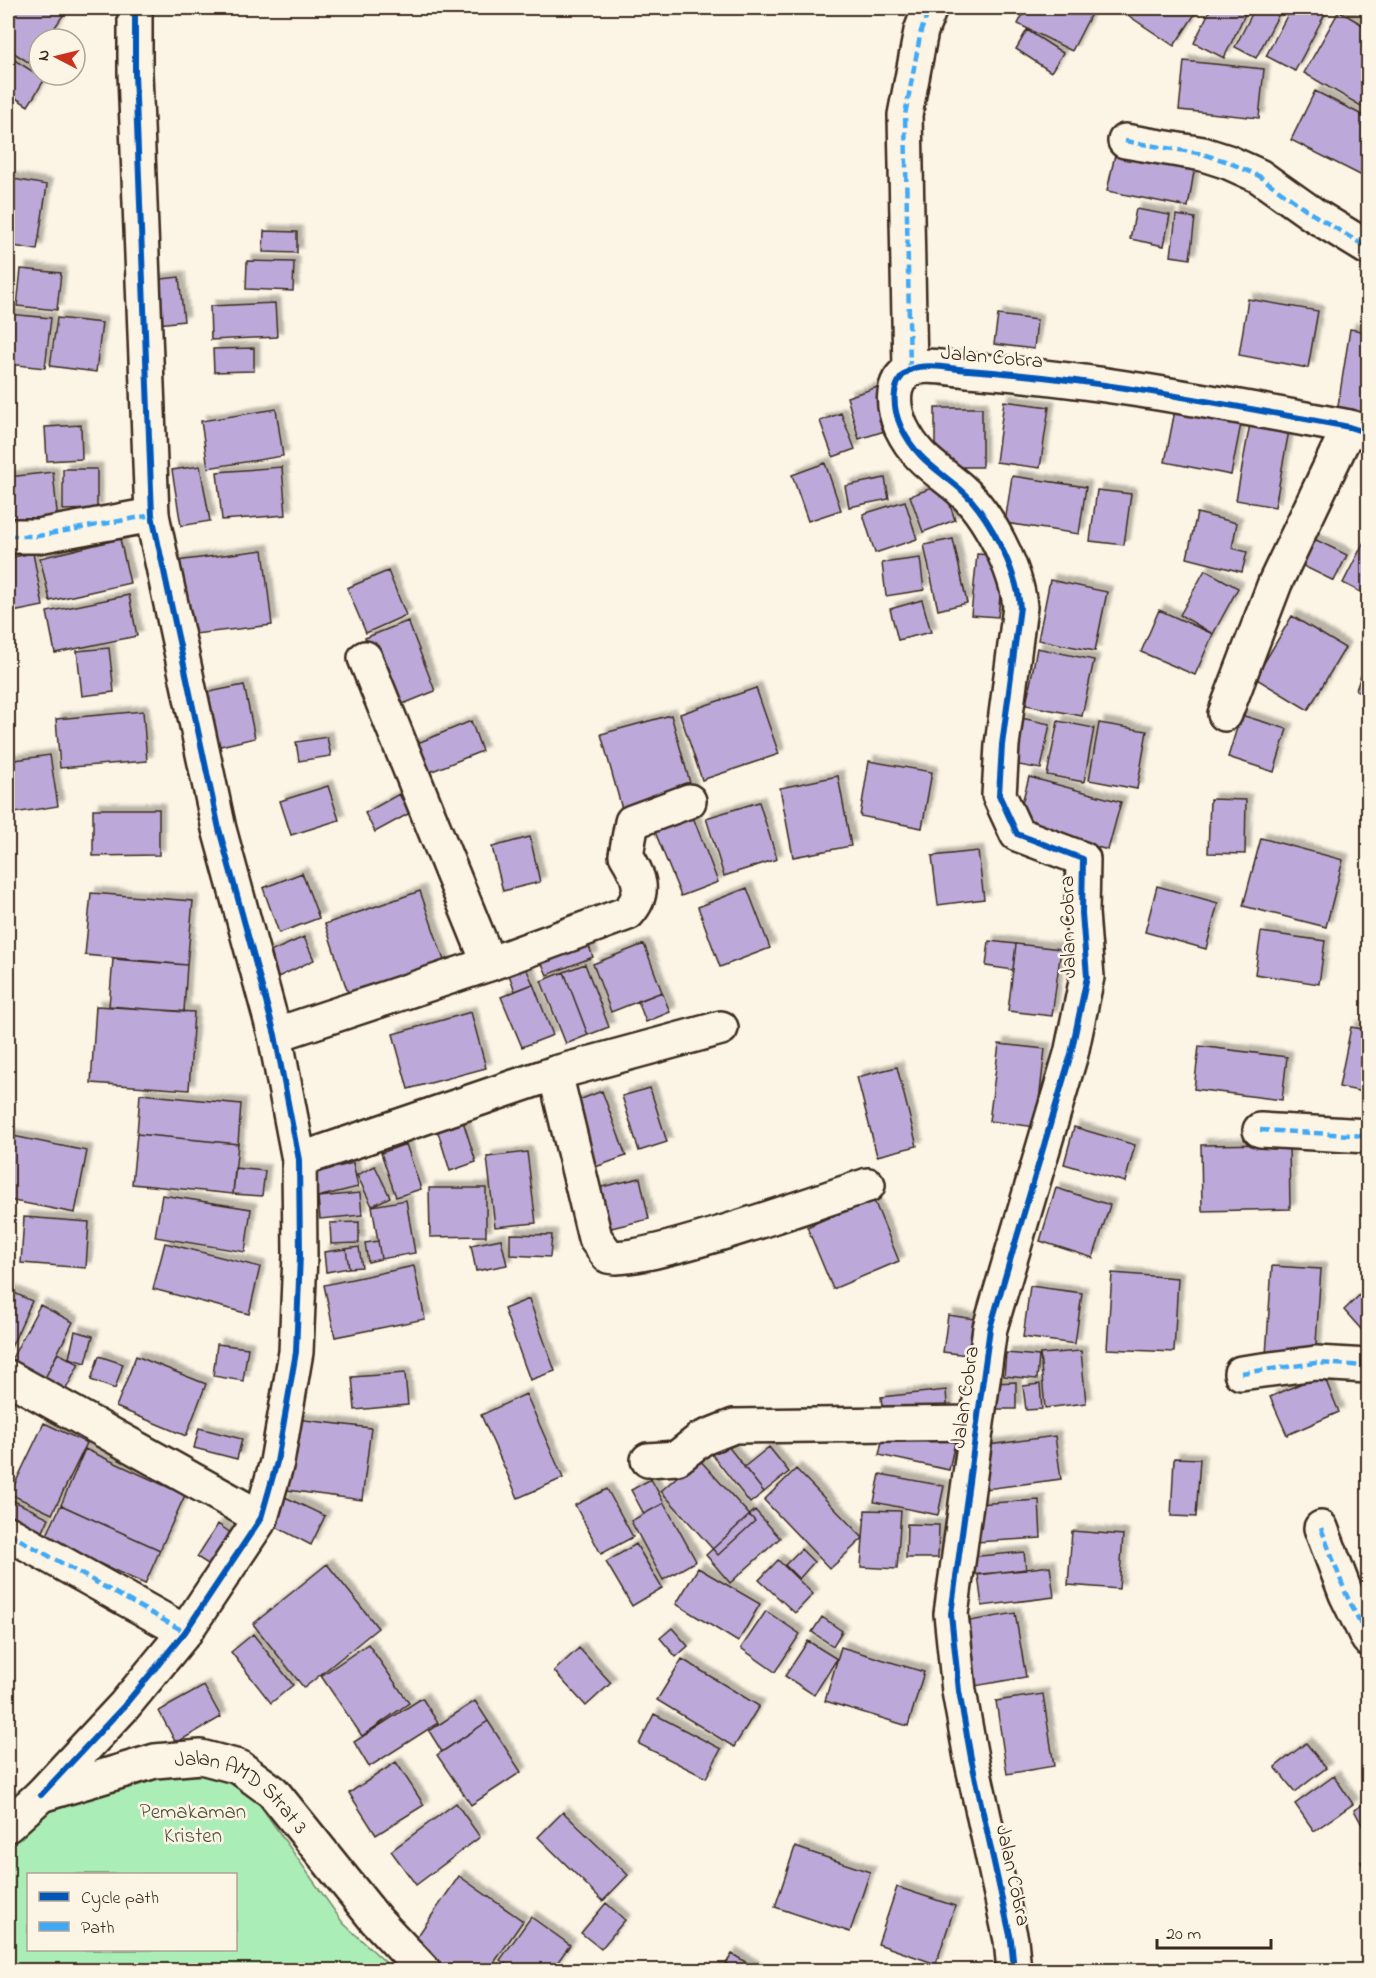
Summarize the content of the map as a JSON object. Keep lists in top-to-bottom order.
{
  "streets": {
    "street": ["Jalan Cobra", "Jalan AMD Strat 3"]
  },
  "parks": ["Pemakaman Kristen"],
  "legend": ["Cycle path", "Path"],
  "scale_bar": "20 m",
  "north": "left"
}
